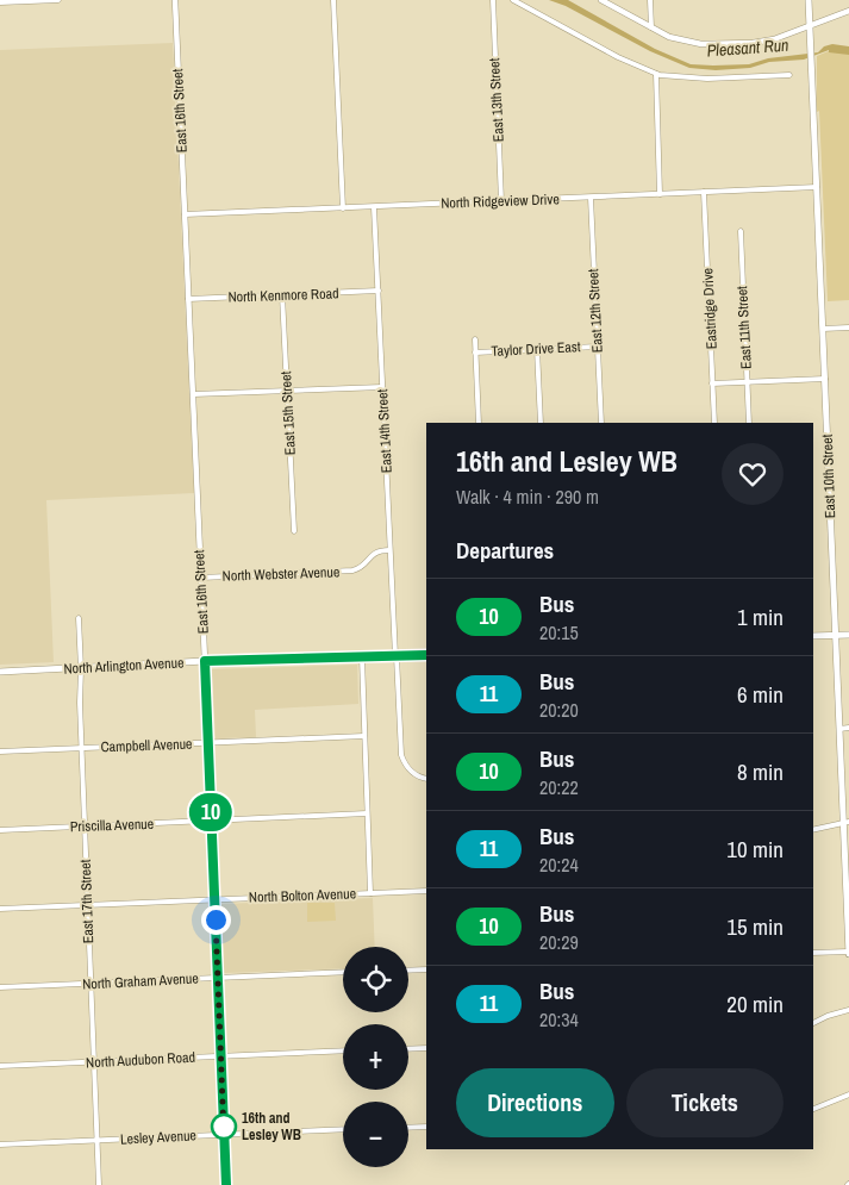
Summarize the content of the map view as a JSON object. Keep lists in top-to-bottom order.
{
  "streets": {
    "main road": ["East 16th Street", "East 10th Street", "North Arlington Avenue"],
    "street": [
      "East 13th Street",
      "North Ridgeview Drive",
      "North Kenmore Road",
      "Eastridge Drive",
      "East 12th Street",
      "East 11th Street",
      "Taylor Drive East",
      "East 15th Street",
      "East 14th Street",
      "North Webster Avenue",
      "Campbell Avenue",
      "Priscilla Avenue",
      "North Bolton Avenue",
      "East 17th Street",
      "North Graham Avenue",
      "North Audubon Road",
      "Lesley Avenue"
    ]
  },
  "crossings": [
    ["East 13th Street", "North Ridgeview Drive"],
    ["East 16th Street", "North Ridgeview Drive"],
    ["East 16th Street", "North Kenmore Road"],
    ["East 16th Street", "North Webster Avenue"],
    ["East 16th Street", "North Arlington Avenue"],
    ["East 16th Street", "Campbell Avenue"],
    ["East 16th Street", "Priscilla Avenue"],
    ["East 16th Street", "North Bolton Avenue"],
    ["East 16th Street", "North Graham Avenue"],
    ["East 16th Street", "North Audubon Road"],
    ["East 16th Street", "Lesley Avenue"],
    ["North Ridgeview Drive", "Eastridge Drive"],
    ["North Ridgeview Drive", "East 12th Street"],
    ["North Ridgeview Drive", "East 14th Street"],
    ["North Ridgeview Drive", "East 10th Street"],
    ["North Kenmore Road", "East 15th Street"],
    ["North Kenmore Road", "East 14th Street"],
    ["East 12th Street", "Taylor Drive East"],
    ["East 14th Street", "North Webster Avenue"],
    ["East 14th Street", "North Arlington Avenue"],
    ["North Arlington Avenue", "East 17th Street"],
    ["Campbell Avenue", "East 17th Street"],
    ["Priscilla Avenue", "East 17th Street"],
    ["North Bolton Avenue", "East 17th Street"],
    ["East 17th Street", "North Graham Avenue"],
    ["East 17th Street", "North Audubon Road"],
    ["East 17th Street", "Lesley Avenue"]
  ],
  "water": ["Pleasant Run"],
  "places": ["16th and Lesley WB"],
  "lines": ["bus line 10"],
  "page": {
    "on_map": "10",
    "heading": [
      ["16th and Lesley WB", "Walk · 4 min · 290 m"],
      "Departures"
    ],
    "list": [
      {
        "mark": "10",
        "name": "Bus",
        "note": "20:15",
        "value": "1 min"
      },
      {
        "mark": "11",
        "name": "Bus",
        "note": "20:20",
        "value": "6 min"
      },
      {
        "mark": "10",
        "name": "Bus",
        "note": "20:22",
        "value": "8 min"
      },
      {
        "mark": "11",
        "name": "Bus",
        "note": "20:24",
        "value": "10 min"
      },
      {
        "mark": "10",
        "name": "Bus",
        "note": "20:29",
        "value": "15 min"
      },
      {
        "mark": "11",
        "name": "Bus",
        "note": "20:34",
        "value": "20 min"
      }
    ],
    "map_buttons": ["+", "−"],
    "buttons": ["Directions", "Tickets"]
  }
}
